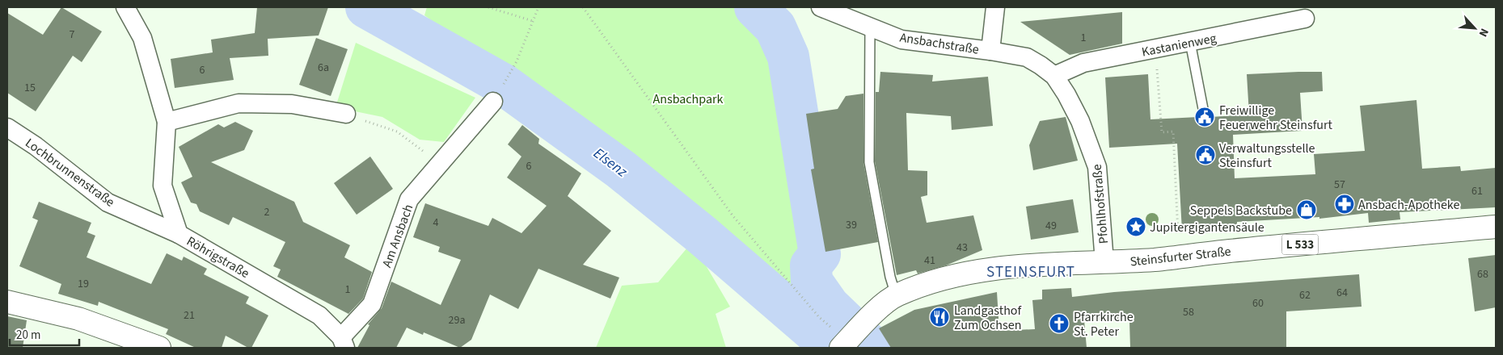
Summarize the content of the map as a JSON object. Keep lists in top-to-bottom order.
{
  "streets": {
    "main road": ["L 533", "Steinsfurter Straße"],
    "street": [
      "Ansbachstraße",
      "Kastanienweg",
      "Lochbrunnenstraße",
      "Pfohlhofstraße",
      "Am Ansbach",
      "Röhrigstraße"
    ]
  },
  "crossings": [
    ["Ansbachstraße", "Pfohlhofstraße"],
    ["Kastanienweg", "Pfohlhofstraße"],
    ["Lochbrunnenstraße", "Röhrigstraße"],
    ["Pfohlhofstraße", "Steinsfurter Straße"],
    ["Am Ansbach", "Röhrigstraße"]
  ],
  "districts": ["STEINSFURT"],
  "water": ["Elsenz"],
  "parks": ["Ansbachpark"],
  "places": {
    "public building": ["Freiwillige Feuerwehr Steinsfurt", "Verwaltungsstelle Steinsfurt"],
    "pharmacy": ["Ansbach-Apotheke"],
    "shop": ["Seppels Backstube"],
    "place": ["Jupitergigantensäule"],
    "restaurant": ["Landgasthof Zum Ochsen"],
    "church": ["Pfarrkirche St. Peter"]
  },
  "house_numbers": [
    "7",
    "1",
    "6a",
    "6",
    "15",
    "6",
    "57",
    "61",
    "2",
    "4",
    "39",
    "49",
    "43",
    "41",
    "68",
    "19",
    "1",
    "64",
    "62",
    "60",
    "58",
    "21",
    "29a"
  ],
  "scale_bar": "20 m",
  "north": "bottom right"
}
